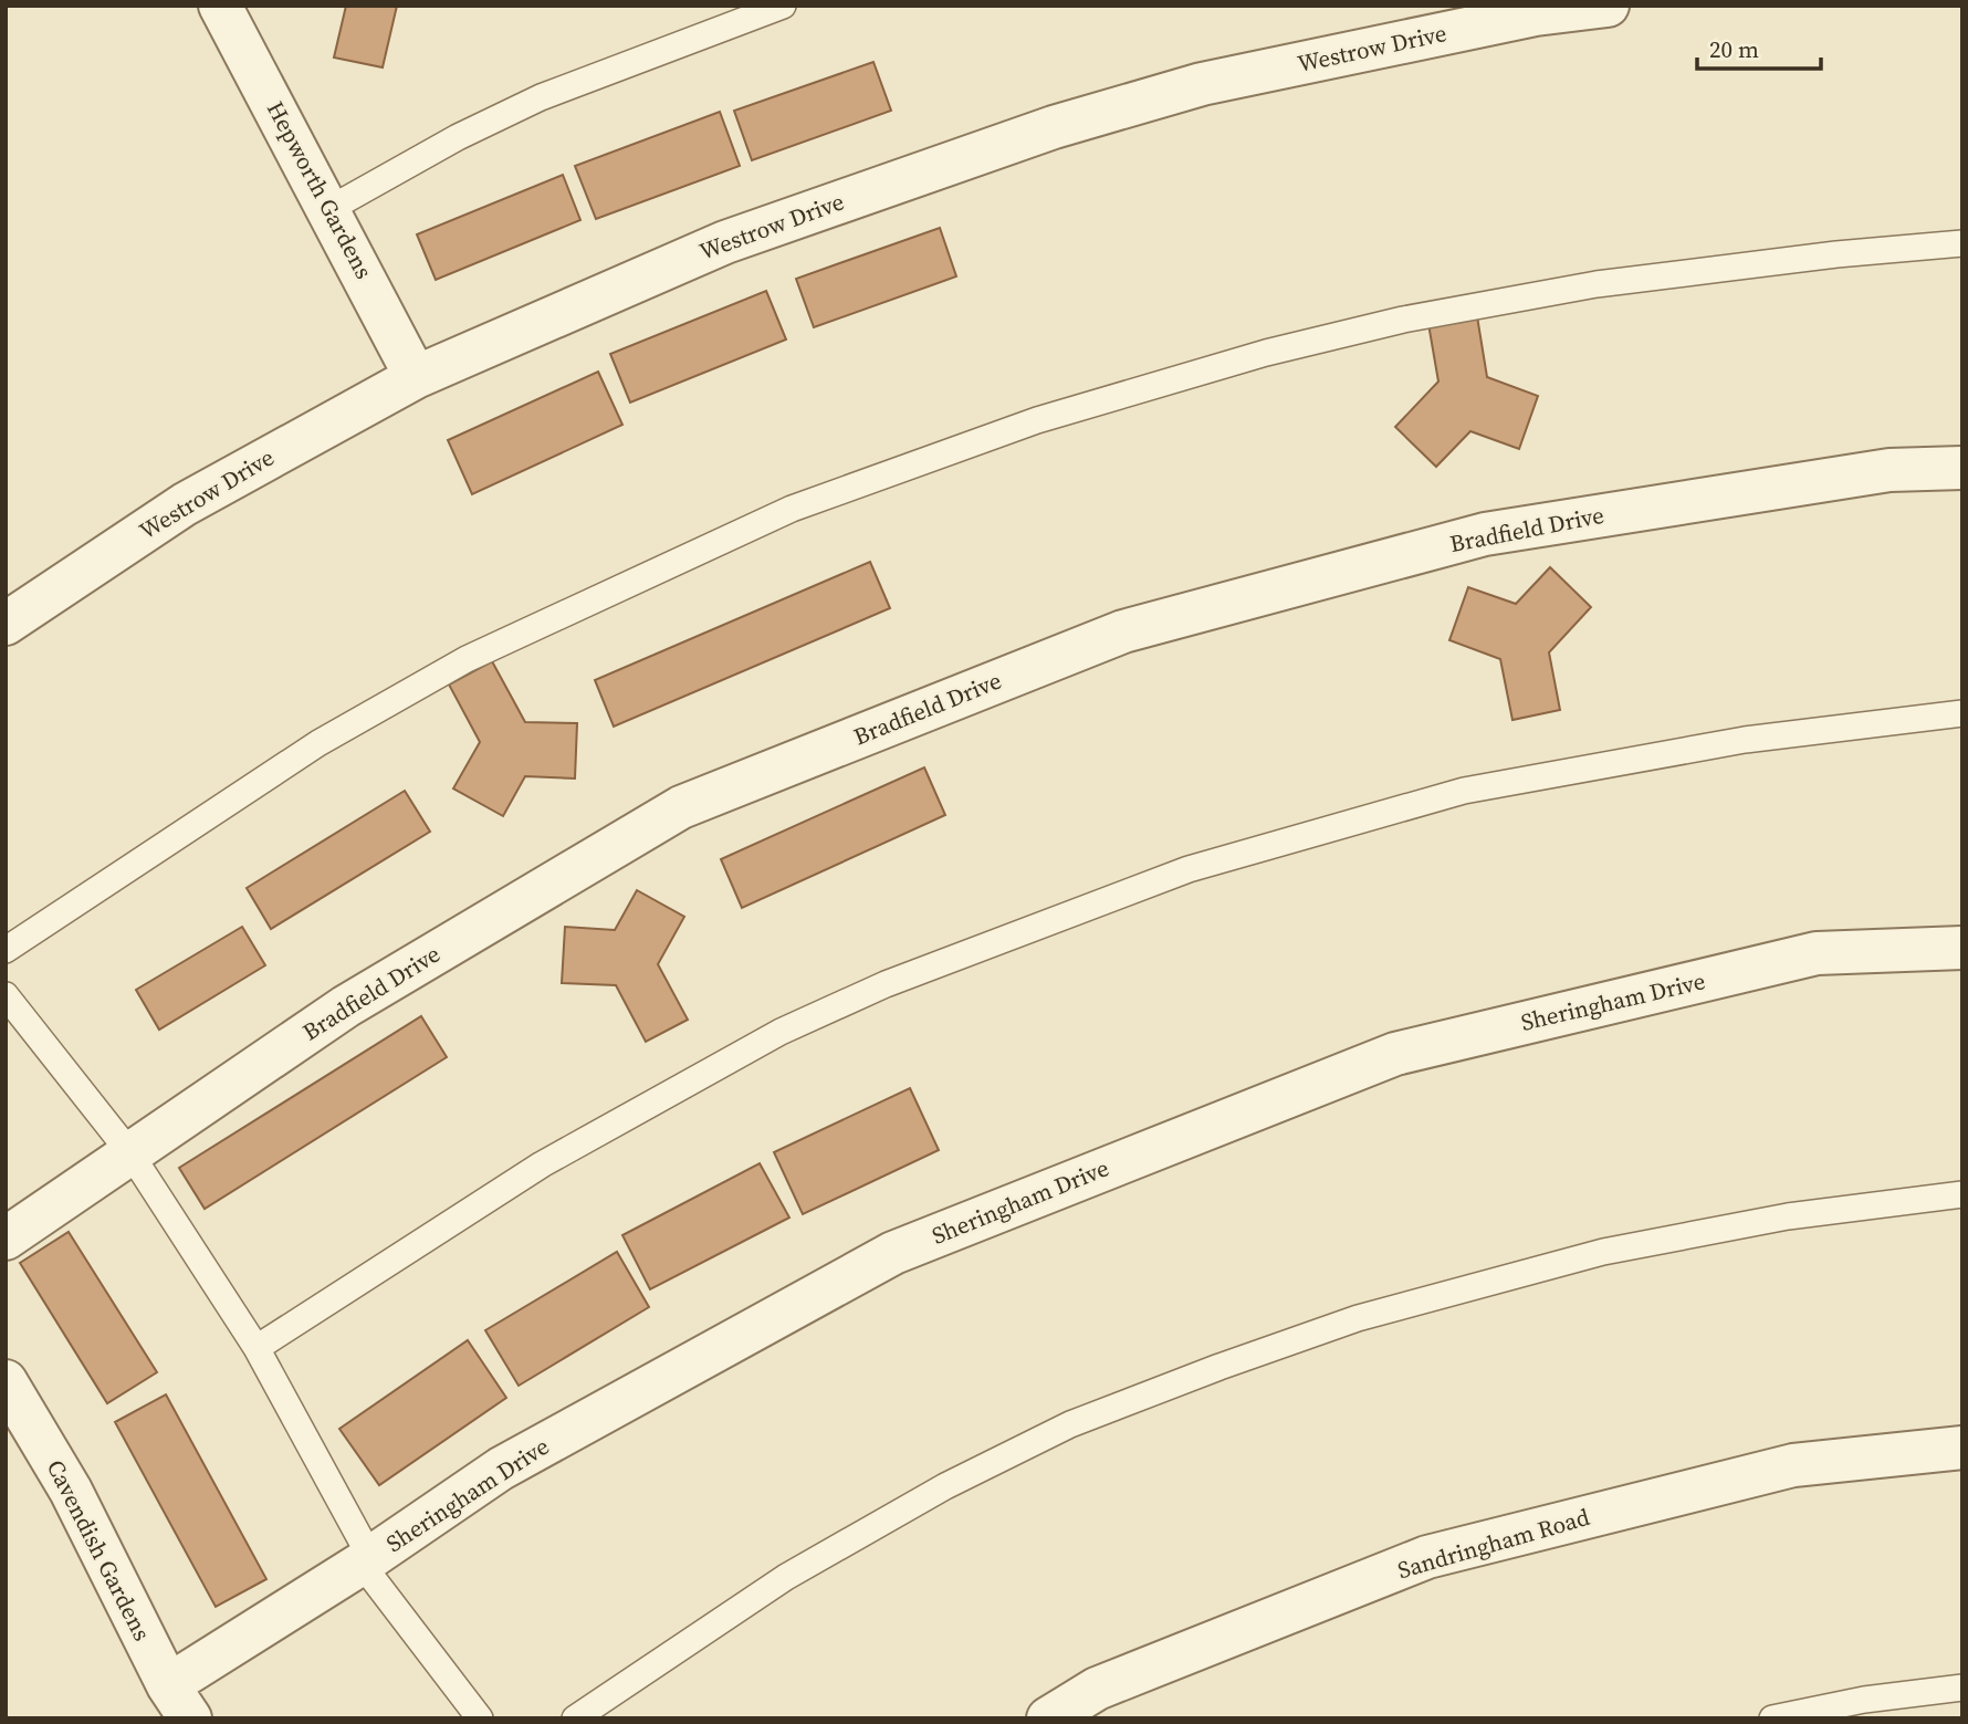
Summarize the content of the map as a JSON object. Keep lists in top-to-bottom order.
{
  "streets": {
    "street": [
      "Westrow Drive",
      "Hepworth Gardens",
      "Bradfield Drive",
      "Sheringham Drive",
      "Sandringham Road",
      "Cavendish Gardens"
    ]
  },
  "crossings": [
    ["Westrow Drive", "Hepworth Gardens"],
    ["Sheringham Drive", "Cavendish Gardens"]
  ],
  "scale_bar": "20 m"
}
